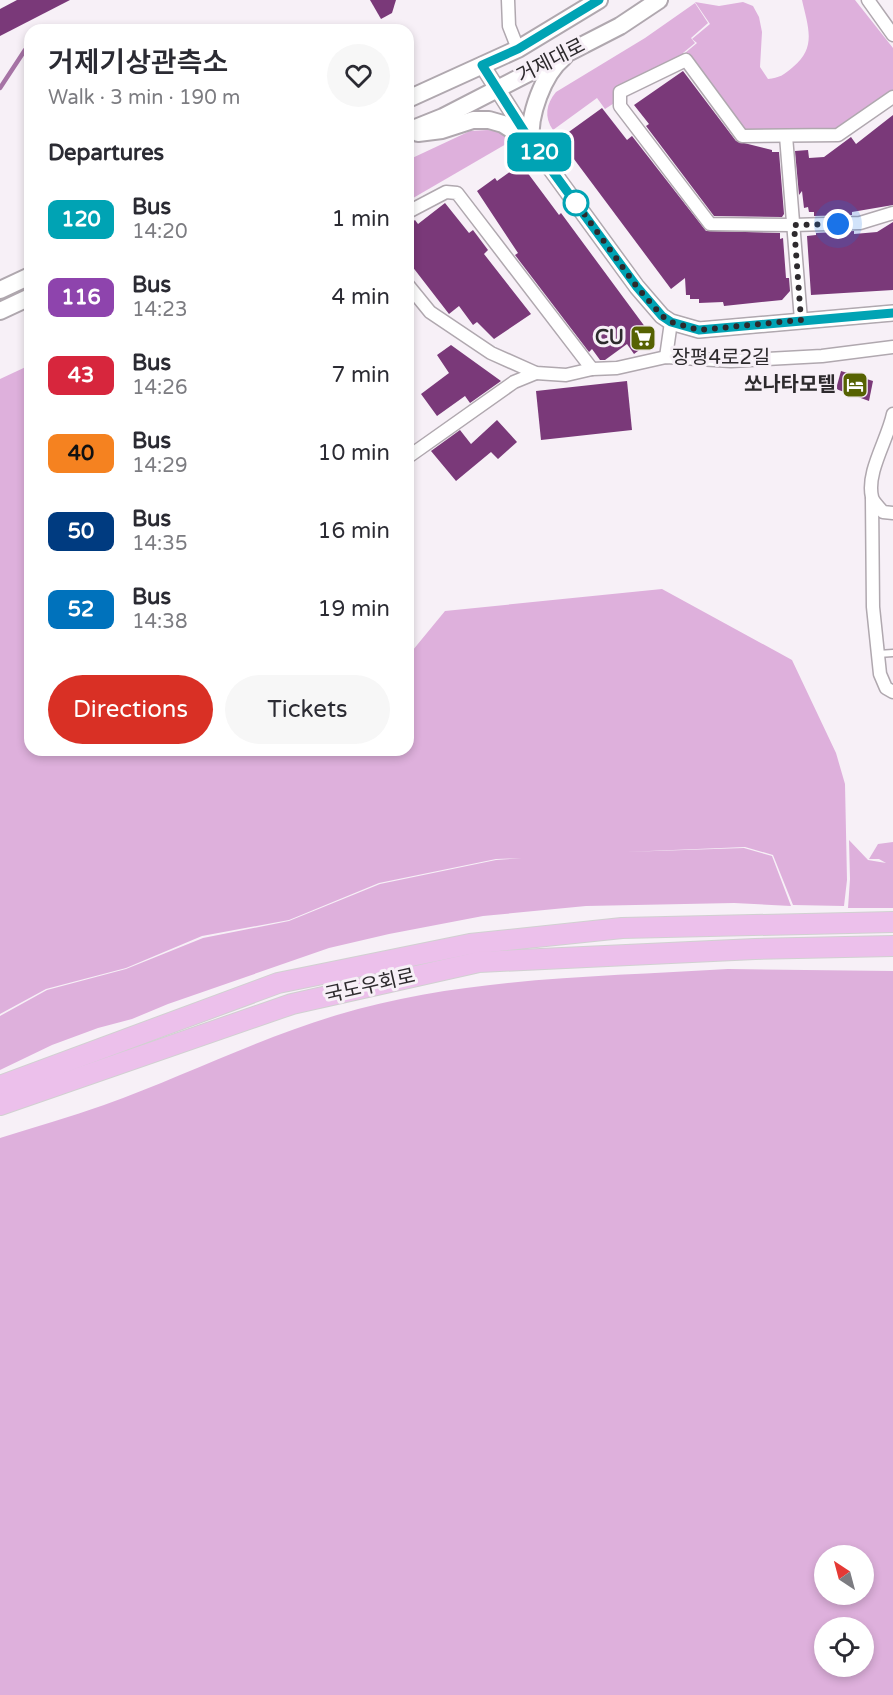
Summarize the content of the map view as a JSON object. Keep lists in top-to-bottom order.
{
  "streets": {
    "highway": ["국도우회로"],
    "main road": ["거제대로"],
    "street": ["장평4로2길"]
  },
  "places": {
    "supermarket": ["CU"],
    "hotel": ["쏘나타모텔"]
  },
  "lines": ["bus line 120"],
  "north": "top left",
  "page": {
    "on_map": "120",
    "heading": [
      ["거제기상관측소", "Walk · 3 min · 190 m"],
      "Departures"
    ],
    "list": [
      {
        "mark": "120",
        "name": "Bus",
        "note": "14:20",
        "value": "1 min"
      },
      {
        "mark": "116",
        "name": "Bus",
        "note": "14:23",
        "value": "4 min"
      },
      {
        "mark": "43",
        "name": "Bus",
        "note": "14:26",
        "value": "7 min"
      },
      {
        "mark": "40",
        "name": "Bus",
        "note": "14:29",
        "value": "10 min"
      },
      {
        "mark": "50",
        "name": "Bus",
        "note": "14:35",
        "value": "16 min"
      },
      {
        "mark": "52",
        "name": "Bus",
        "note": "14:38",
        "value": "19 min"
      }
    ],
    "buttons": ["Directions", "Tickets"]
  }
}
